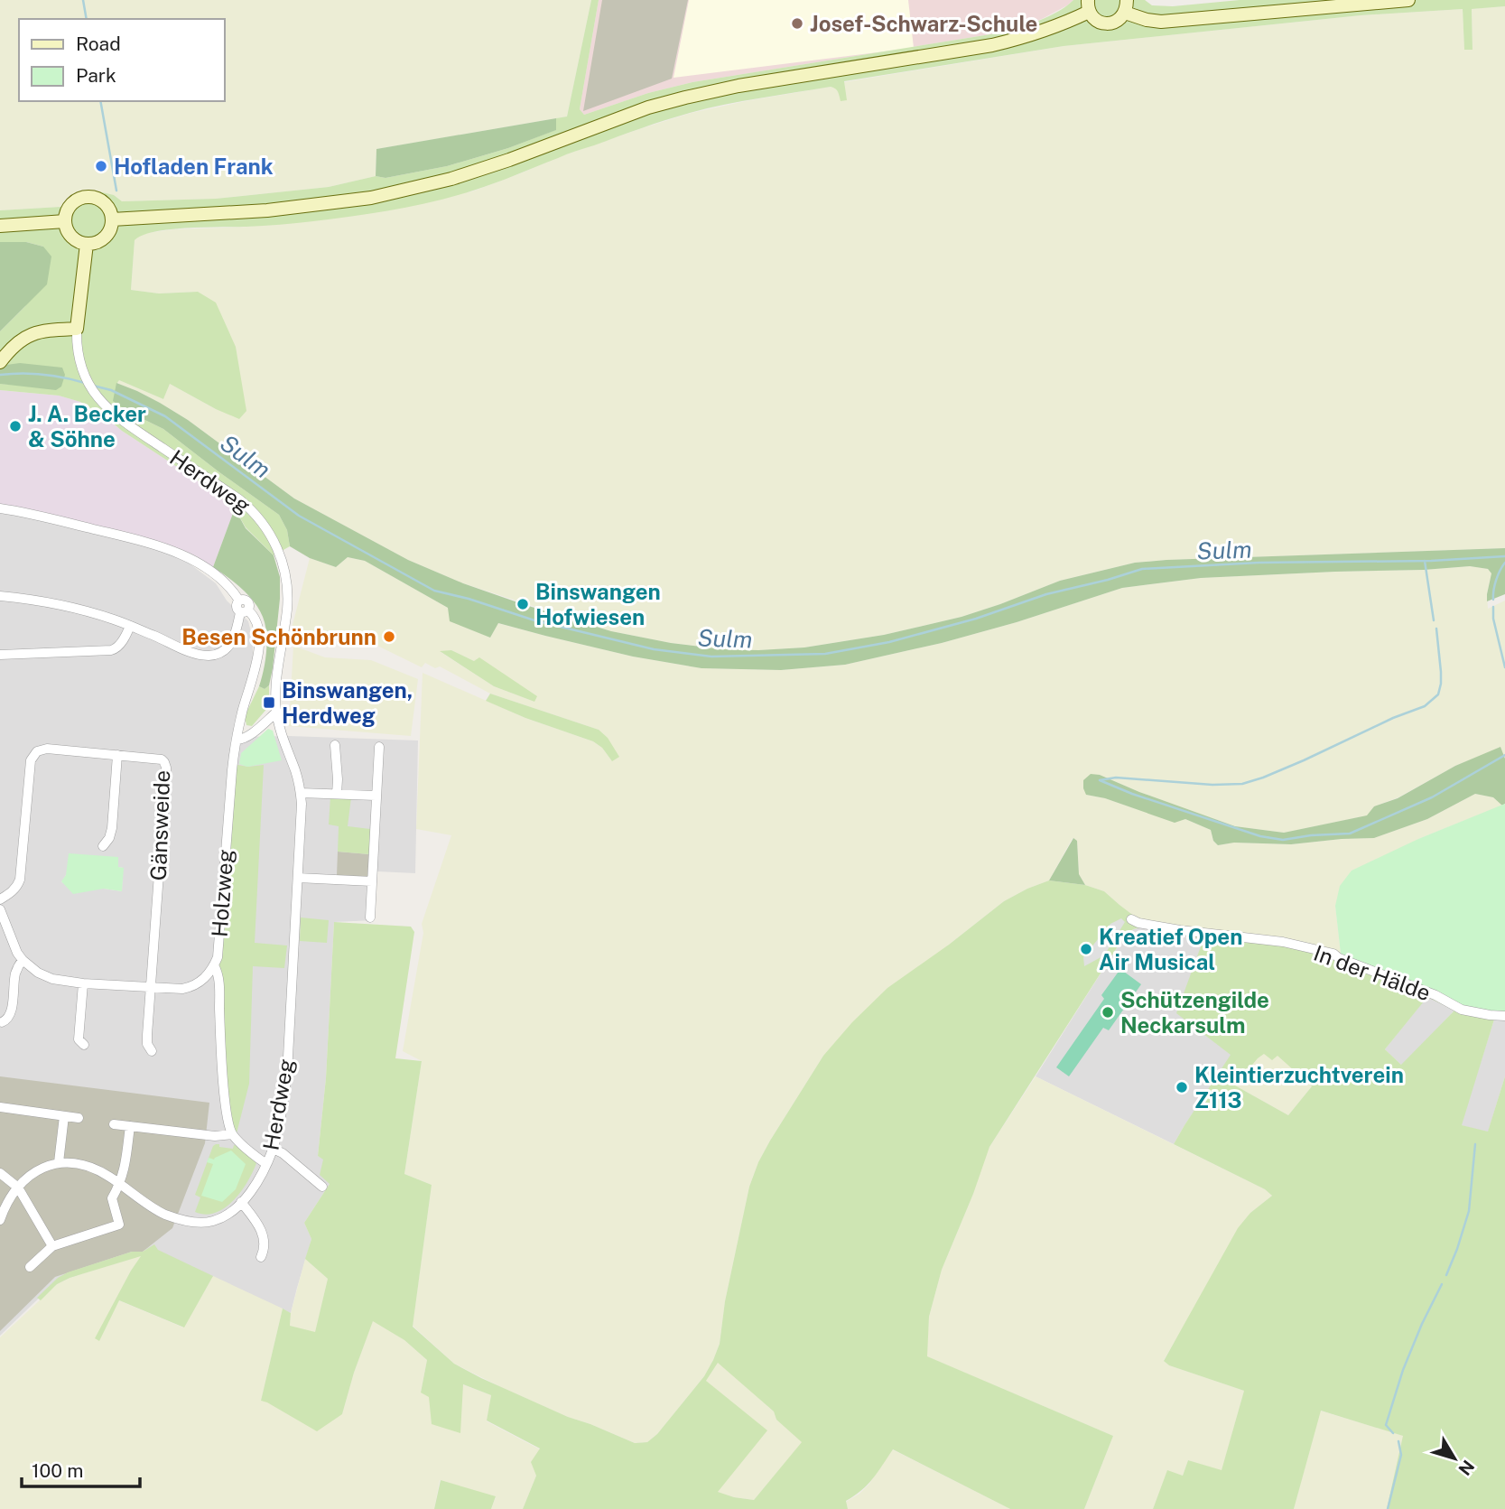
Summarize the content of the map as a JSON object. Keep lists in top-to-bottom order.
{
  "streets": {
    "main road": ["Herdweg"],
    "street": ["Gänsweide", "Holzweg", "In der Hälde"]
  },
  "water": ["Sulm"],
  "places": {
    "other": [
      "Josef-Schwarz-Schule",
      "Hofladen Frank",
      "J. A. Becker & Söhne",
      "Binswangen Hofwiesen",
      "Besen Schönbrunn",
      "Kreatief Open Air Musical",
      "Schützengilde Neckarsulm",
      "Kleintierzuchtverein Z113"
    ],
    "transit": ["Binswangen, Herdweg"]
  },
  "legend": ["Road", "Park"],
  "scale_bar": "100 m",
  "north": "bottom right"
}
